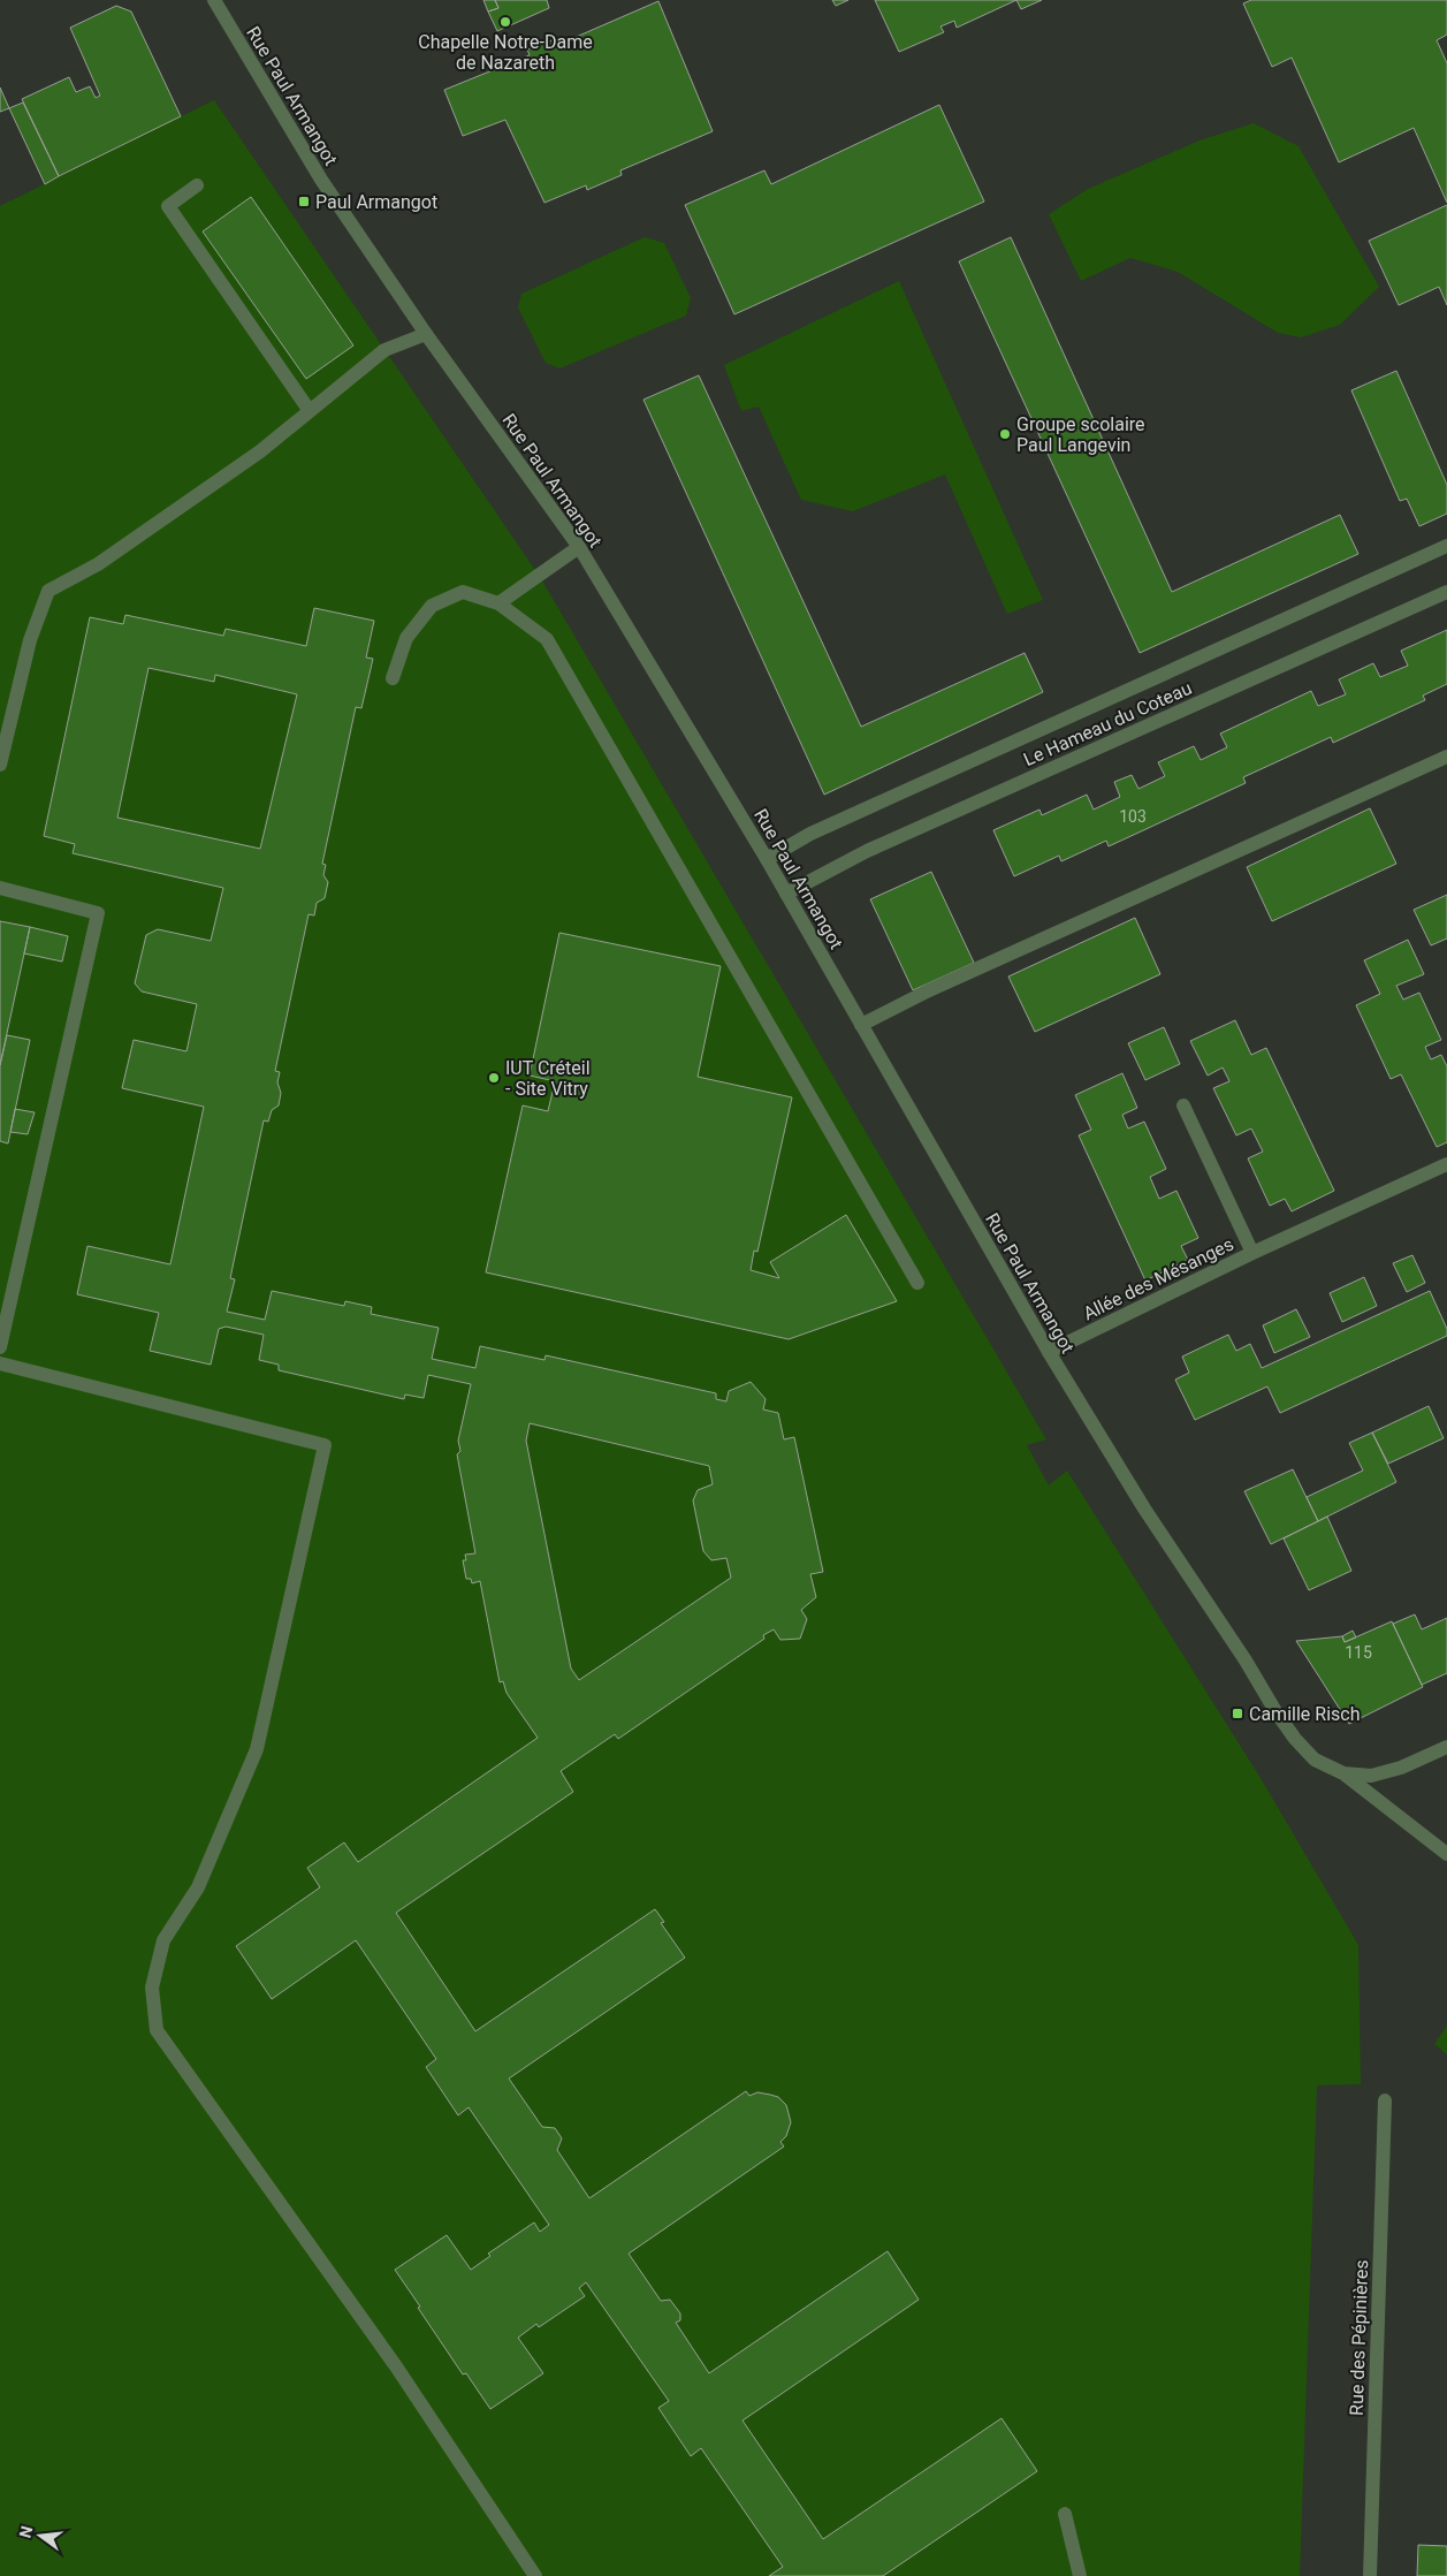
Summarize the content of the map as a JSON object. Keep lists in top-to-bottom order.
{
  "streets": {
    "street": [
      "Rue Paul Armangot",
      "Le Hameau du Coteau",
      "Allée des Mésanges",
      "Rue des Pépinières"
    ]
  },
  "crossings": [
    ["Rue Paul Armangot", "Le Hameau du Coteau"],
    ["Rue Paul Armangot", "Allée des Mésanges"]
  ],
  "places": {
    "other": ["Chapelle Notre-Dame de Nazareth", "Groupe scolaire Paul Langevin", "IUT Créteil - Site Vitry"],
    "transit": ["Paul Armangot", "Camille Risch"]
  },
  "house_numbers": ["103", "115"],
  "north": "left"
}
